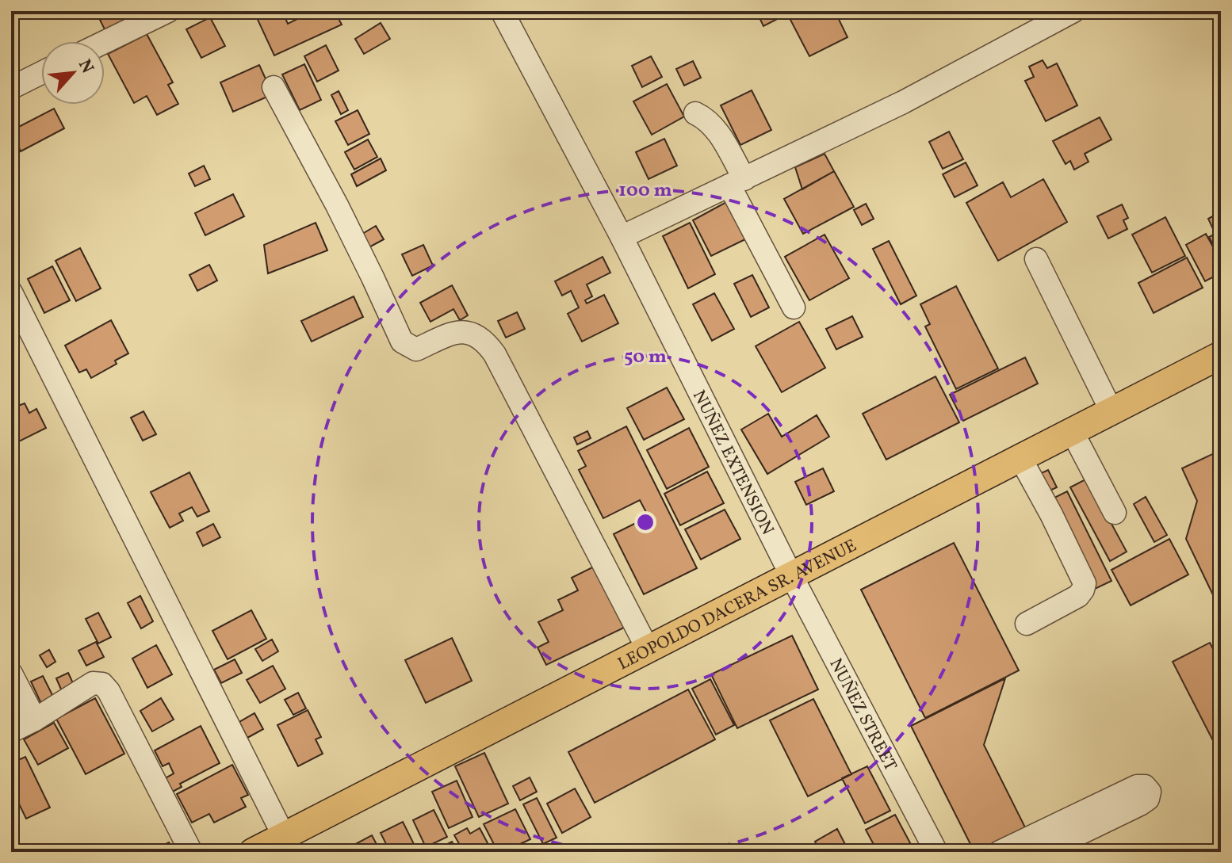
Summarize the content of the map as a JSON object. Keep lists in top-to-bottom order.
{
  "streets": {
    "main road": ["LEOPOLDO DACERA SR. AVENUE"],
    "street": ["NUÑEZ EXTENSION", "NUÑEZ STREET"]
  },
  "crossings": [
    ["NUÑEZ EXTENSION", "LEOPOLDO DACERA SR. AVENUE"],
    ["NUÑEZ EXTENSION", "NUÑEZ STREET"],
    ["LEOPOLDO DACERA SR. AVENUE", "NUÑEZ STREET"]
  ],
  "north": "top right",
  "rings": ["100 m", "50 m"]
}
